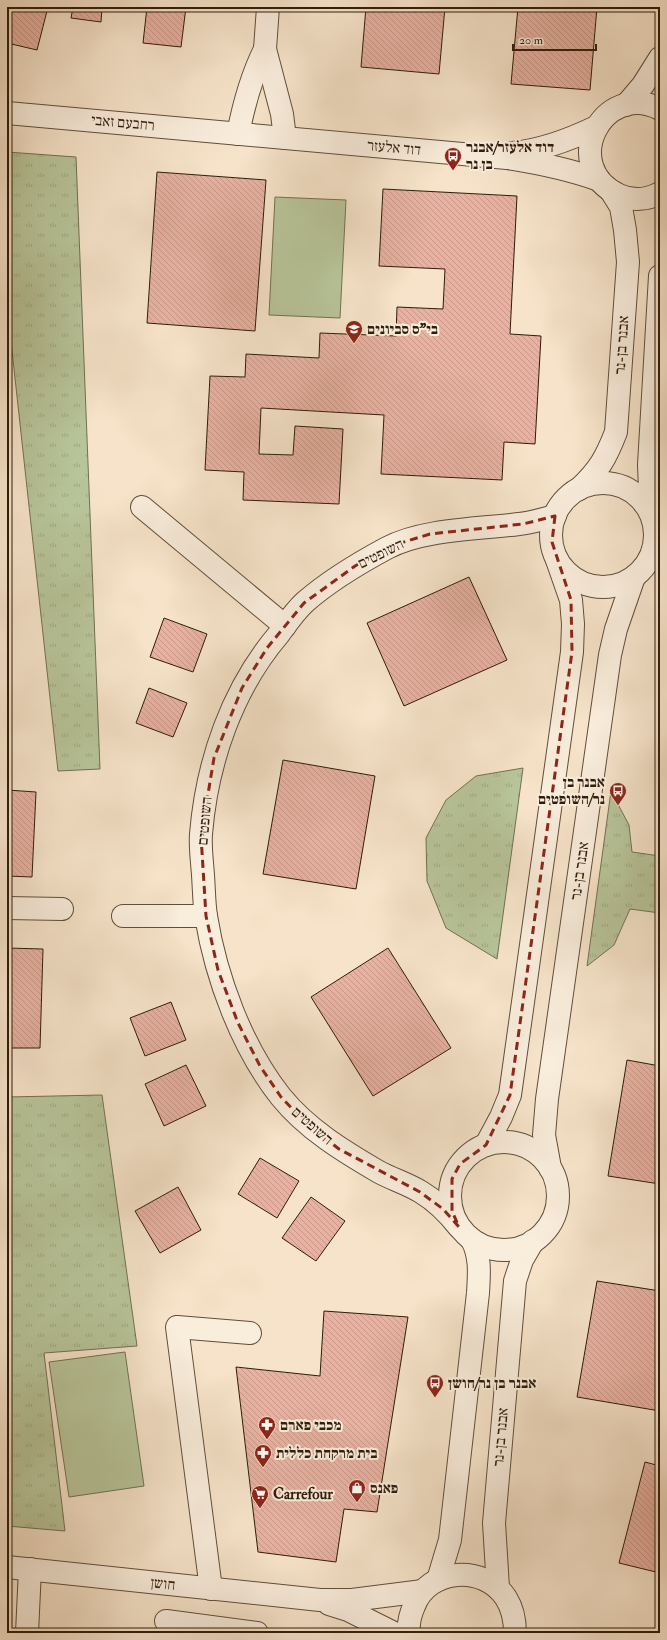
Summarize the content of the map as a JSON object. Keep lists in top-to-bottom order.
{
  "streets": {
    "street": [
      "רחבעם זאבי",
      "דוד אלעזר",
      "אבנר בן-נר",
      "השופטים",
      "חושן"
    ]
  },
  "crossings": [
    ["רחבעם זאבי", "דוד אלעזר"],
    ["דוד אלעזר", "אבנר בן-נר"],
    ["אבנר בן-נר", "השופטים"],
    ["אבנר בן-נר", "חושן"]
  ],
  "places": {
    "bus stop": ["דוד אלעזר/אבנר בן נר", "אבנר בן נר/השופטים", "אבנר בן נר/חושן"],
    "school or university": ["בי\"ס סביונים"],
    "pharmacy": ["מכבי פארם", "בית מרקחת כללית"],
    "shop": ["פאנס"],
    "supermarket": ["Carrefour"]
  },
  "scale_bar": "20 m"
}
